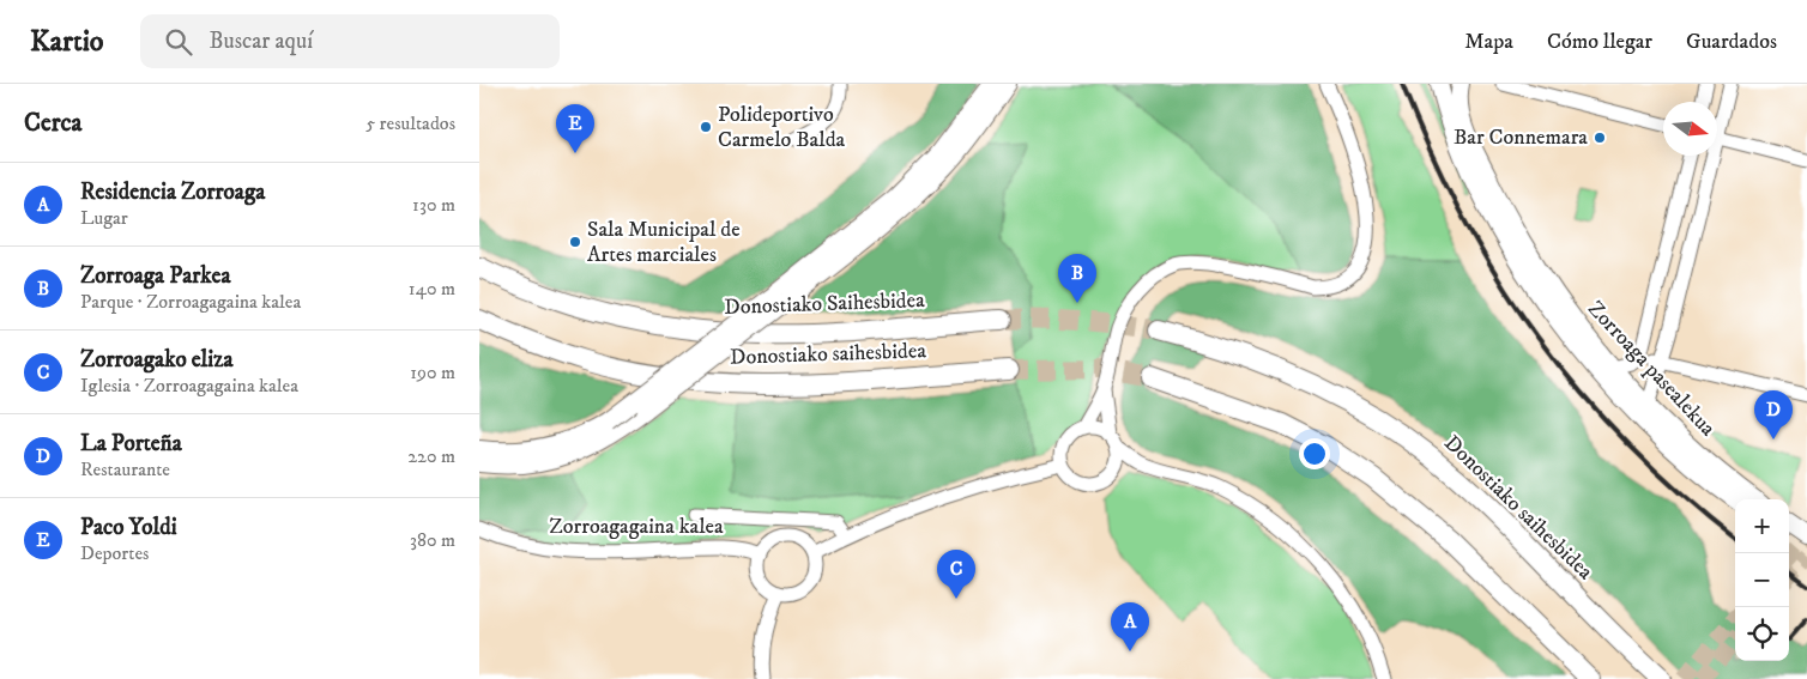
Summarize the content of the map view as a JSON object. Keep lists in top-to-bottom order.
{
  "streets": {
    "highway": ["Donostiako Saihesbidea", "Donostiako saihesbidea"],
    "main road": ["Zorroaga pasealekua"],
    "street": ["Zorroagagaina kalea"]
  },
  "places": ["Polideportivo Carmelo Balda", "Bar Connemara", "Sala Municipal de Artes marciales"],
  "north": "right",
  "page": {
    "header": "Kartio",
    "search": "Buscar aquí",
    "nav": ["Mapa", "Cómo llegar", "Guardados"],
    "heading": ["Cerca", "5 resultados"],
    "pins": [
      "E",
      "B",
      "D",
      "C",
      "A"
    ],
    "list": [
      {
        "mark": "A",
        "name": "Residencia Zorroaga",
        "note": "Lugar",
        "value": "130 m"
      },
      {
        "mark": "B",
        "name": "Zorroaga Parkea",
        "note": "Parque · Zorroagagaina kalea",
        "value": "140 m"
      },
      {
        "mark": "C",
        "name": "Zorroagako eliza",
        "note": "Iglesia · Zorroagagaina kalea",
        "value": "190 m"
      },
      {
        "mark": "D",
        "name": "La Porteña",
        "note": "Restaurante",
        "value": "220 m"
      },
      {
        "mark": "E",
        "name": "Paco Yoldi",
        "note": "Deportes",
        "value": "380 m"
      }
    ],
    "map_buttons": ["+", "−"]
  }
}
